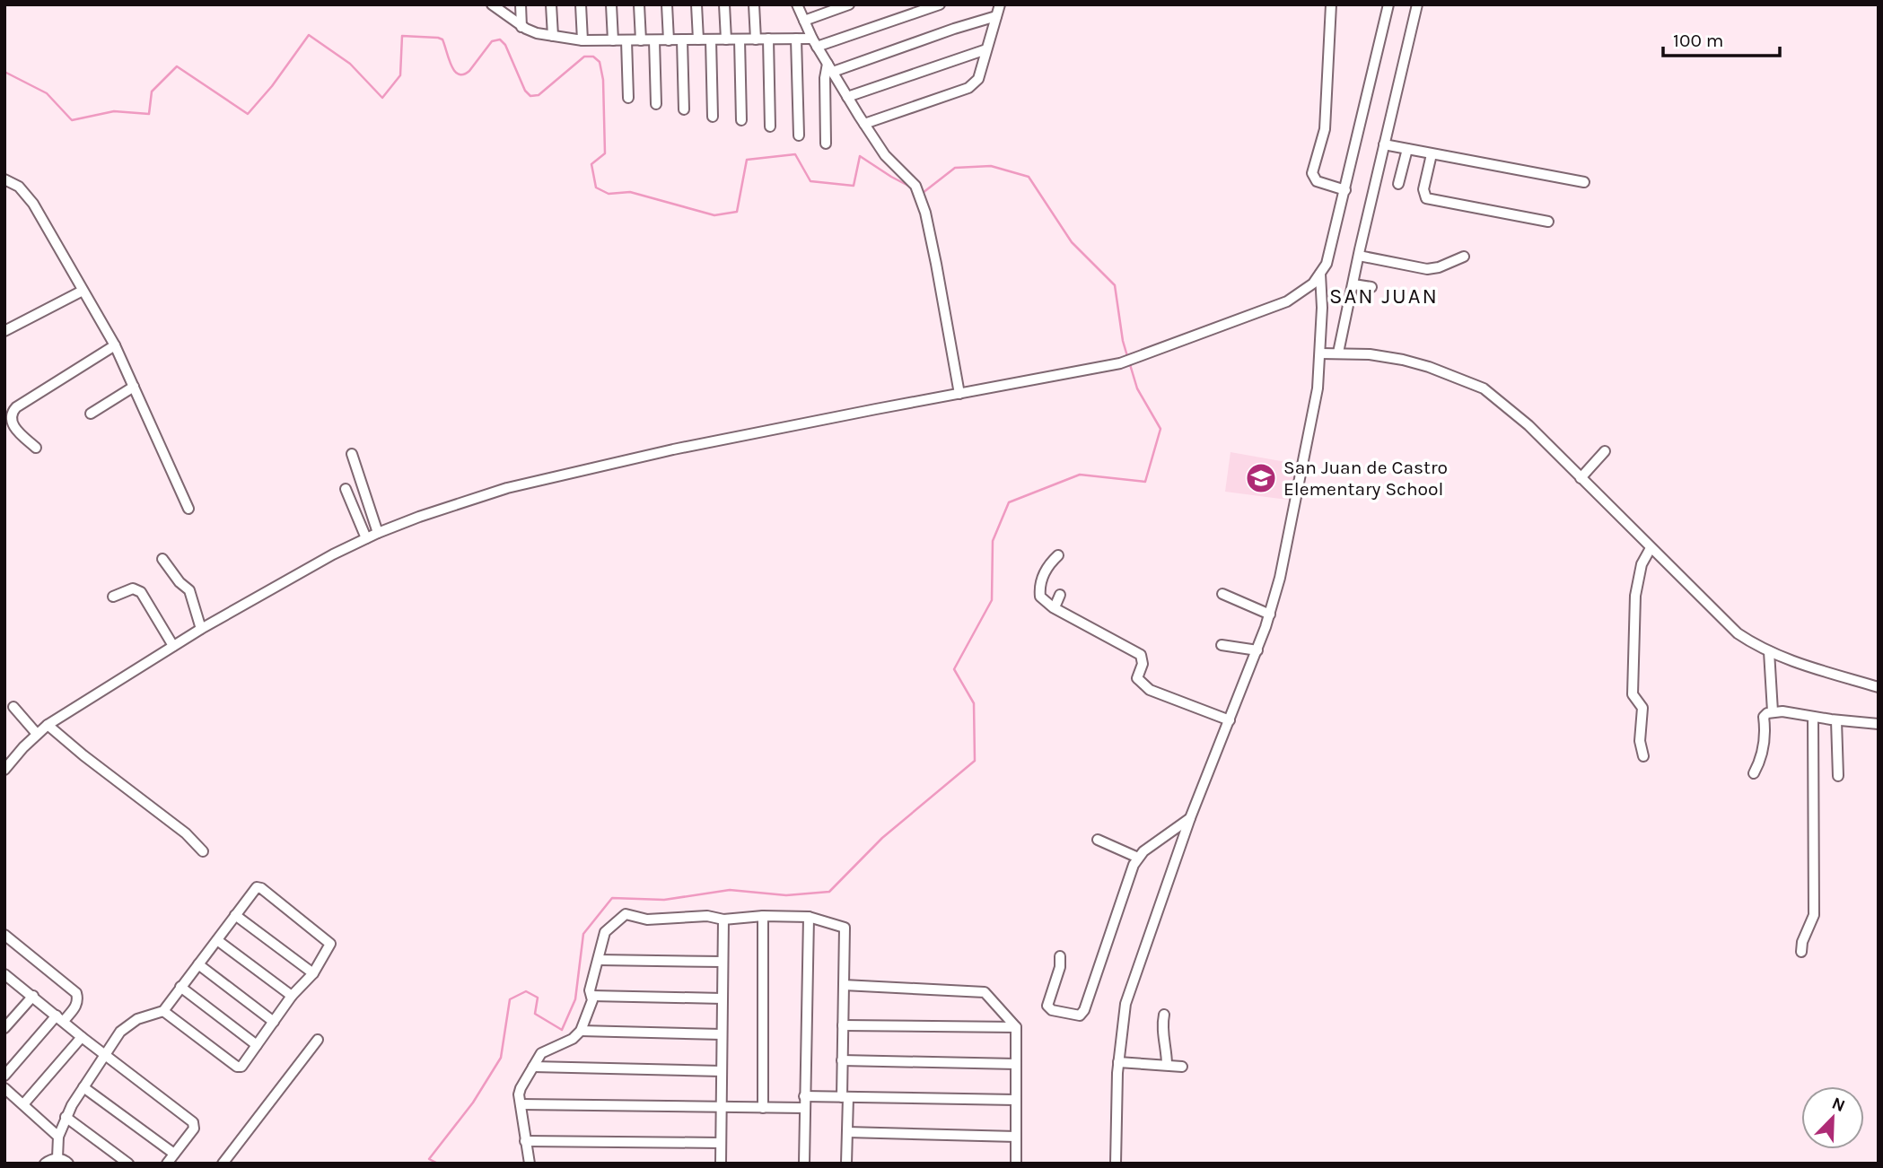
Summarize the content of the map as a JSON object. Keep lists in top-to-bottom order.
{
  "districts": ["SAN JUAN"],
  "places": {
    "school or university": ["San Juan de Castro Elementary School"]
  },
  "scale_bar": "100 m",
  "north": "top right"
}
